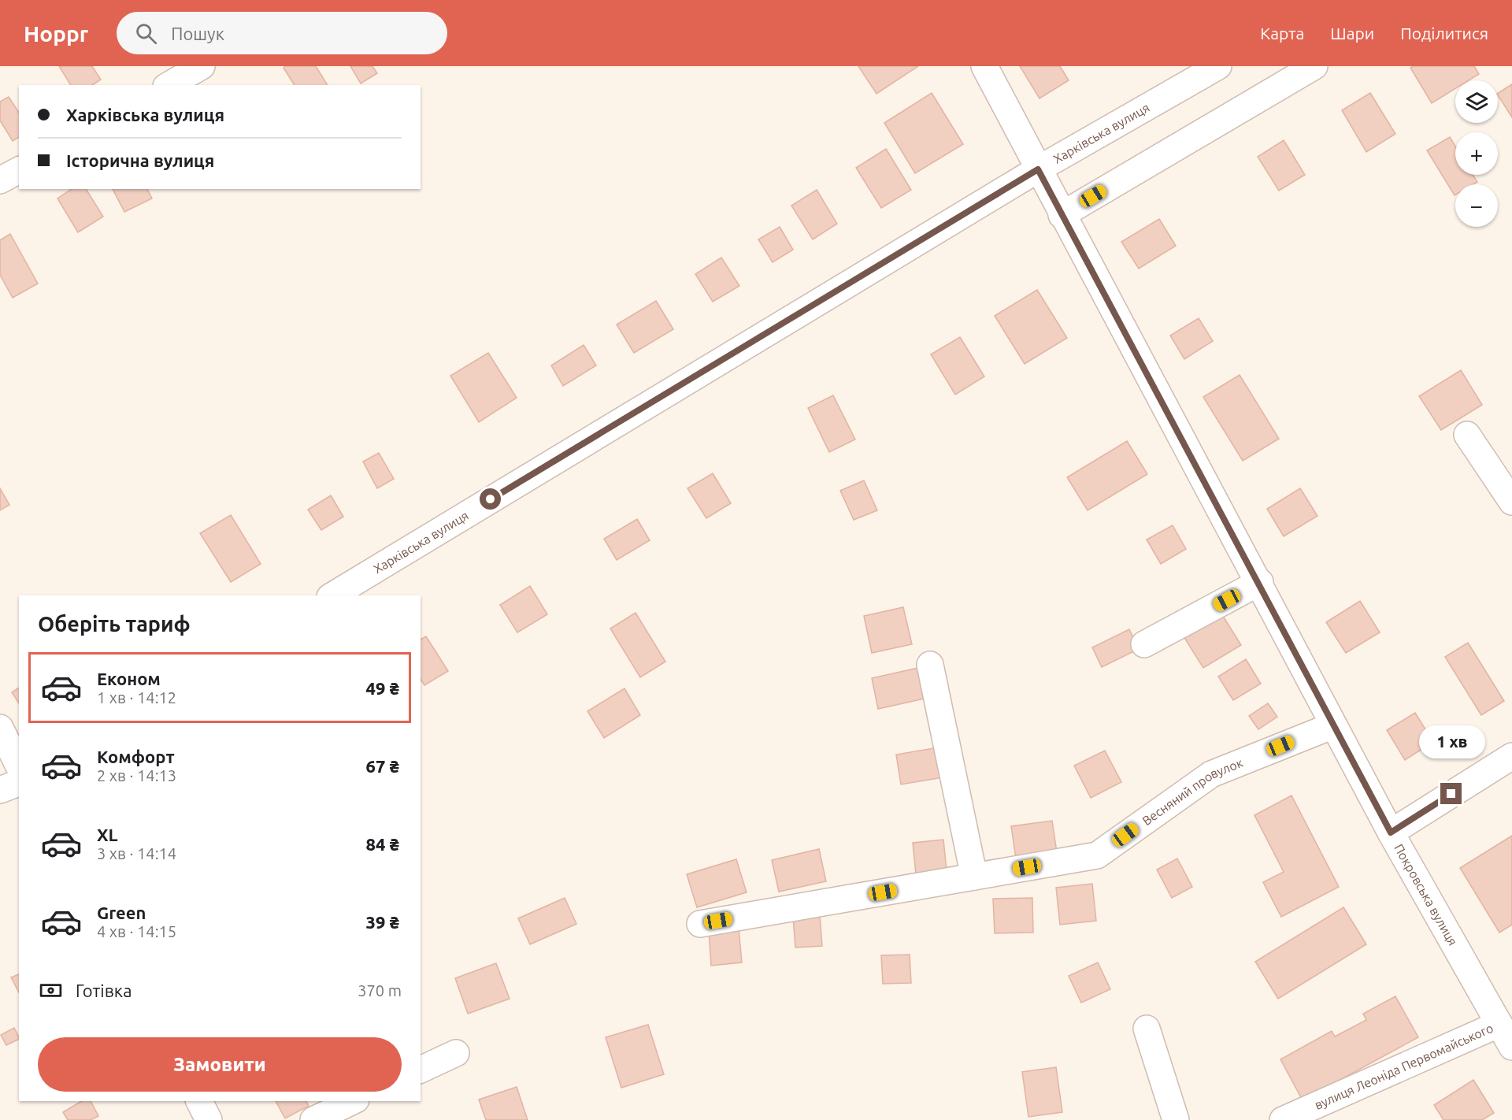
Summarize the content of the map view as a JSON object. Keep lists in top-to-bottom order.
{
  "streets": {
    "street": [
      "Харківська вулиця",
      "Весняний провулок",
      "Покровська вулиця",
      "вулиця Леоніда Первомайського"
    ]
  },
  "crossings": [
    ["Харківська вулиця", "Покровська вулиця"],
    ["Весняний провулок", "Покровська вулиця"],
    ["Покровська вулиця", "вулиця Леоніда Первомайського"]
  ],
  "page": {
    "header": "Hoppr",
    "search": "Пошук",
    "nav": ["Карта", "Шари", "Поділитися"],
    "map_buttons": ["+", "−"],
    "banner": ["Харківська вулиця", "Історична вулиця"],
    "heading": "Оберіть тариф",
    "list": [
      {
        "name": "Економ",
        "note": "1 хв · 14:12",
        "value": "49 ₴"
      },
      {
        "name": "Комфорт",
        "note": "2 хв · 14:13",
        "value": "67 ₴"
      },
      {
        "name": "XL",
        "note": "3 хв · 14:14",
        "value": "84 ₴"
      },
      {
        "name": "Green",
        "note": "4 хв · 14:15",
        "value": "39 ₴"
      }
    ],
    "bubble": "1 хв",
    "pay": ["Готівка", "370 m"],
    "buttons": "Замовити"
  }
}
